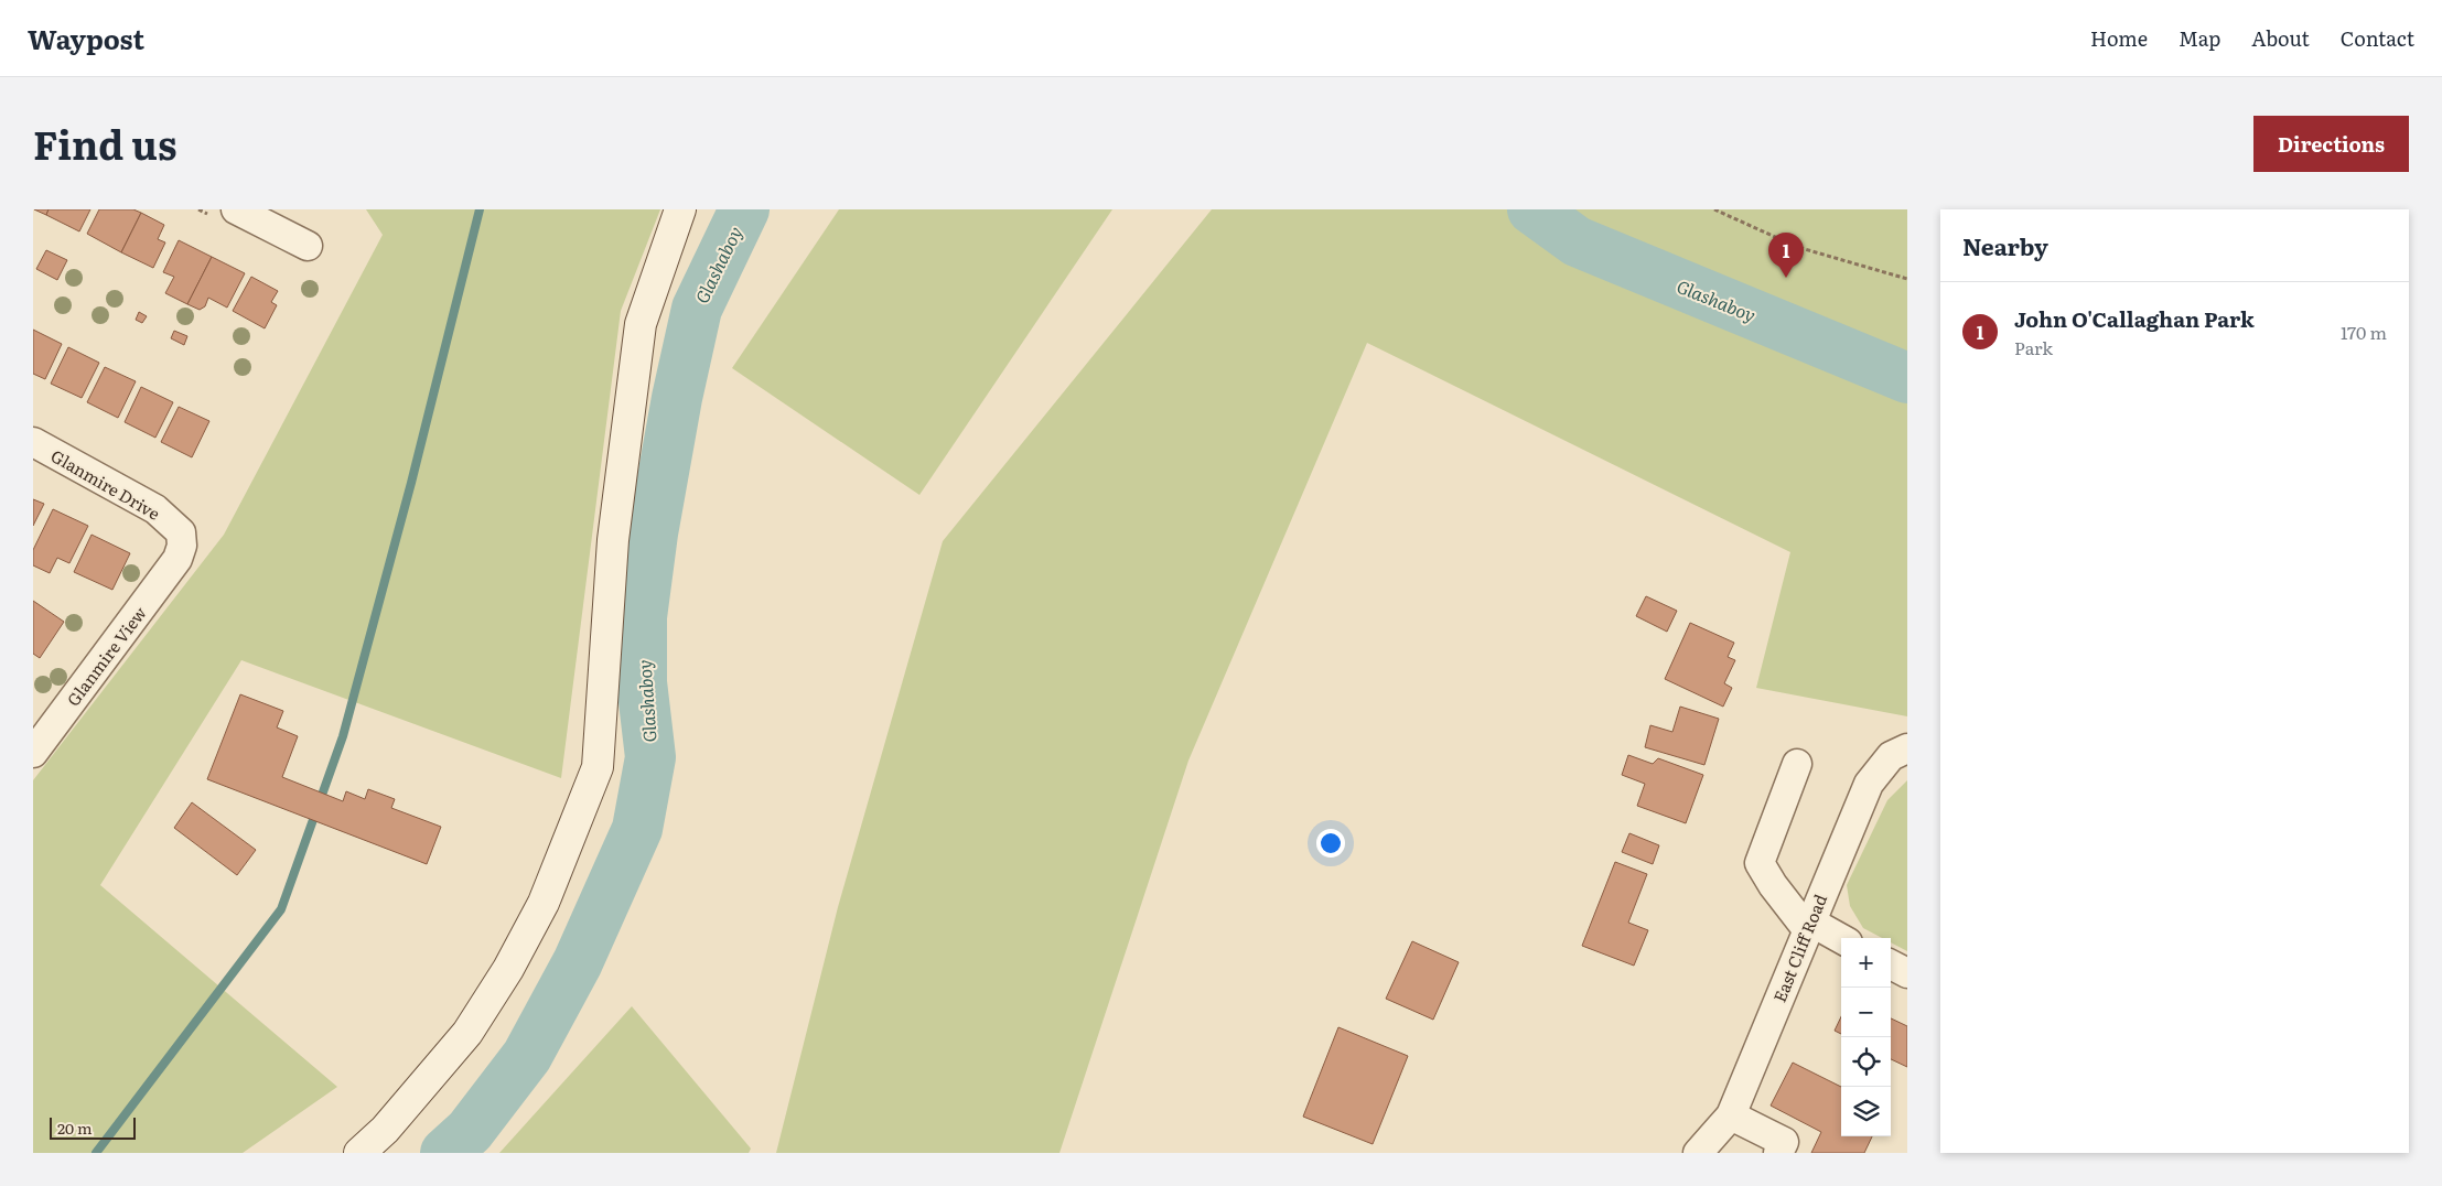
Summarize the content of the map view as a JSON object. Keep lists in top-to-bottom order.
{
  "streets": {
    "street": ["Glanmire Drive", "Glanmire View", "East Cliff Road"]
  },
  "crossings": [
    ["Glanmire Drive", "Glanmire View"]
  ],
  "water": ["Glashaboy"],
  "scale_bar": "20 m",
  "page": {
    "header": "Waypost",
    "nav": [
      "Home",
      "Map",
      "About",
      "Contact"
    ],
    "title": "Find us",
    "buttons": "Directions",
    "heading": "Nearby",
    "pins": "1",
    "list": [
      {
        "mark": "1",
        "name": "John O'Callaghan Park",
        "note": "Park",
        "value": "170 m"
      }
    ],
    "map_buttons": ["+", "−"],
    "scale": "20 m"
  }
}
